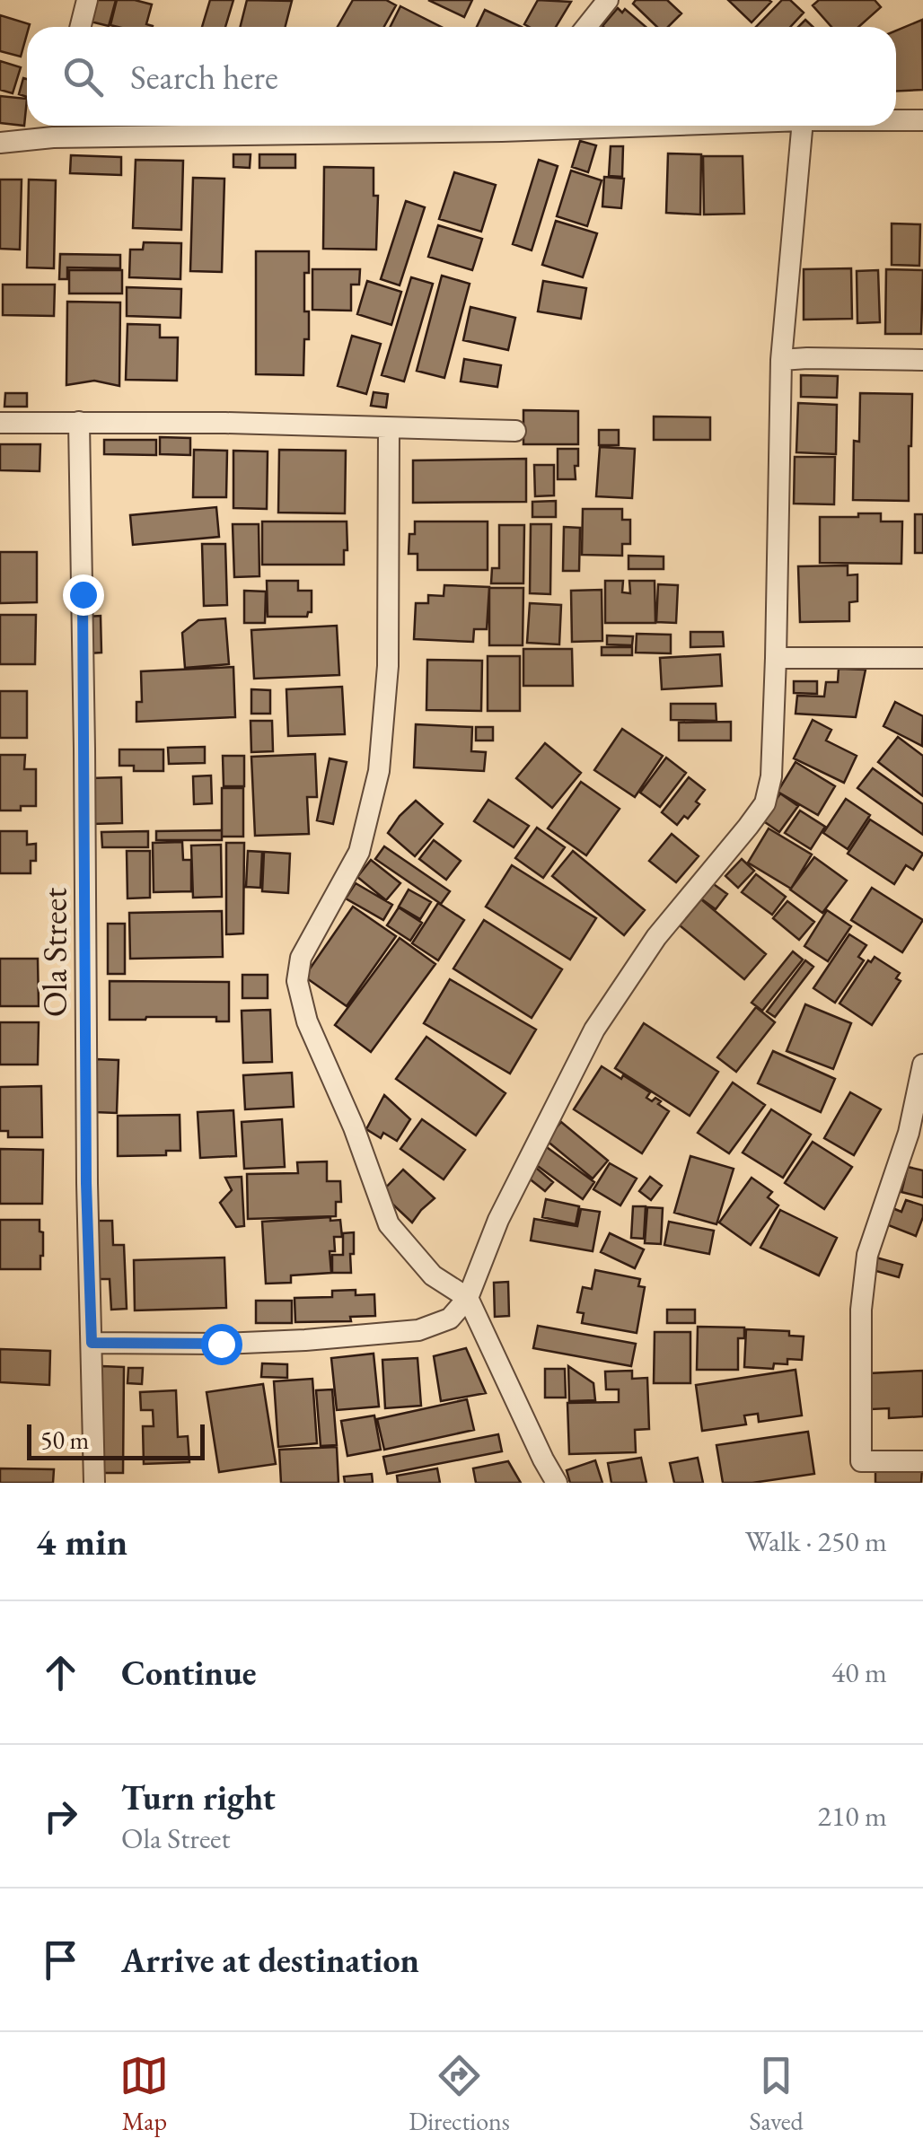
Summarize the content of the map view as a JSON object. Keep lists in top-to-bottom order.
{
  "streets": {
    "street": ["Ola Street"]
  },
  "scale_bar": "50 m",
  "page": {
    "search": "Search here",
    "scale": "50 m",
    "heading": ["4 min", "Walk · 250 m"],
    "list": [
      ["Continue", "40 m"],
      ["Turn right", "Ola Street", "210 m"],
      "Arrive at destination"
    ],
    "nav": ["Map", "Directions", "Saved"]
  }
}
